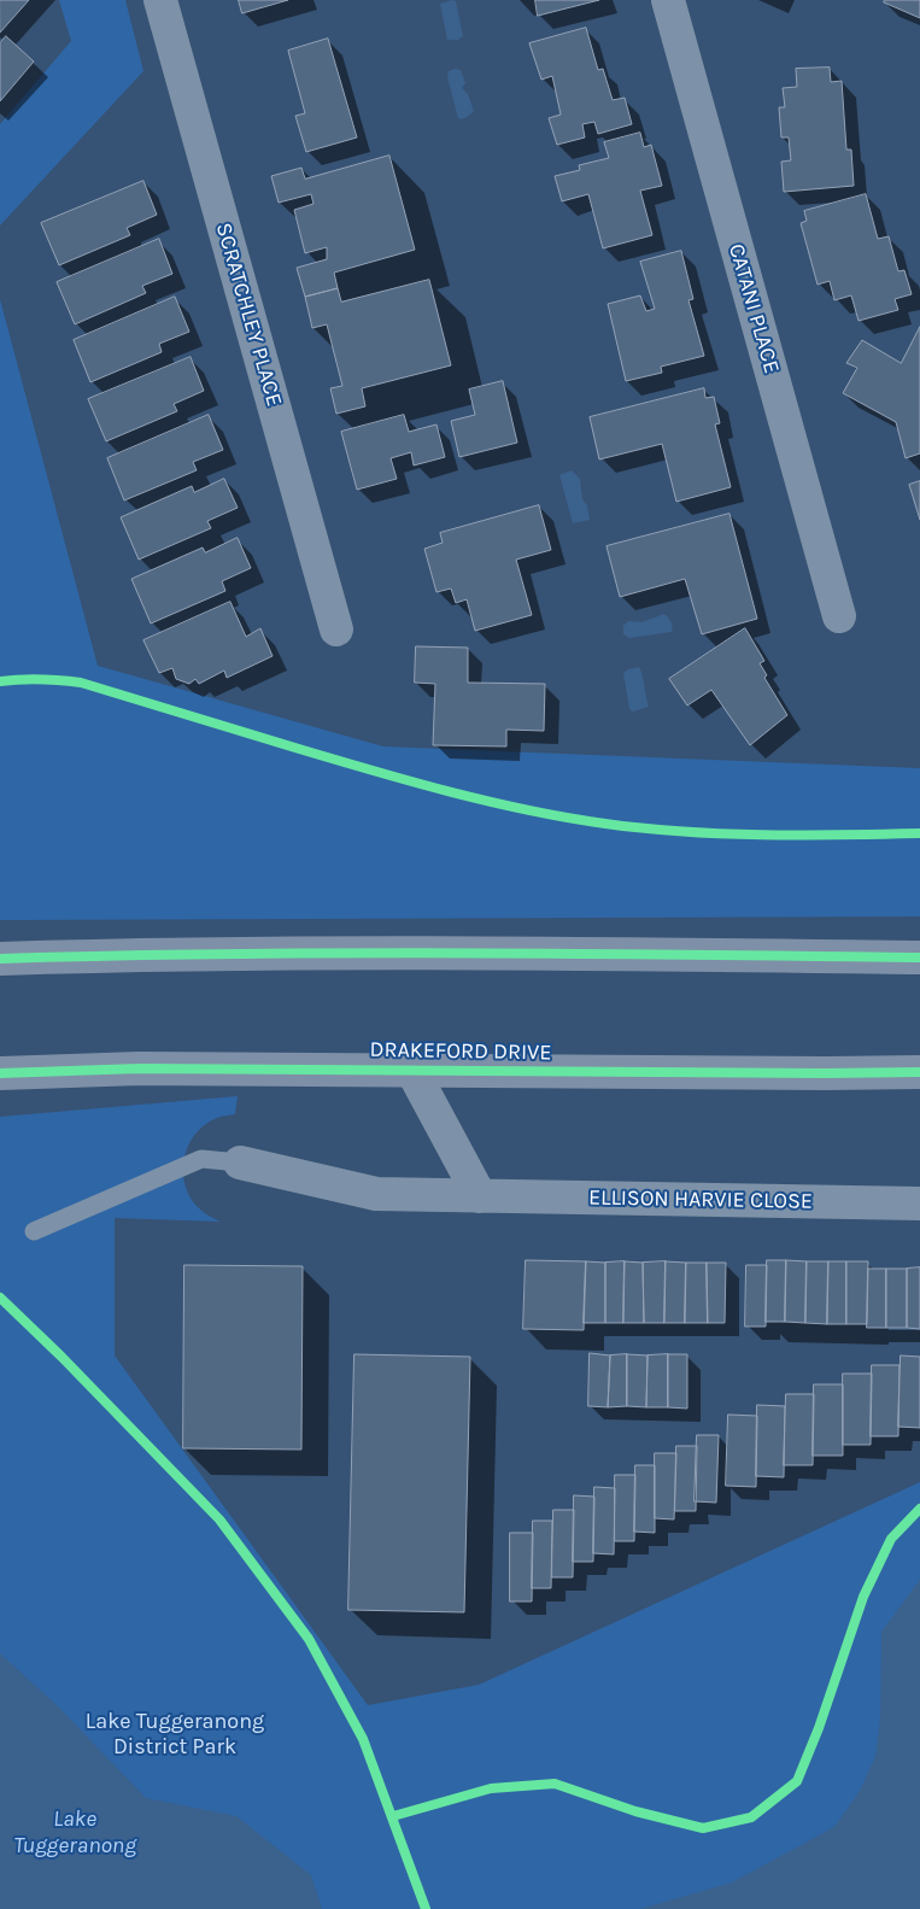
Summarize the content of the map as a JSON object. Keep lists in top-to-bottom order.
{
  "streets": {
    "highway": ["DRAKEFORD DRIVE"],
    "street": ["CATANI PLACE", "SCRATCHLEY PLACE", "ELLISON HARVIE CLOSE"]
  },
  "water": ["Lake Tuggeranong"],
  "parks": ["Lake Tuggeranong District Park"]
}
